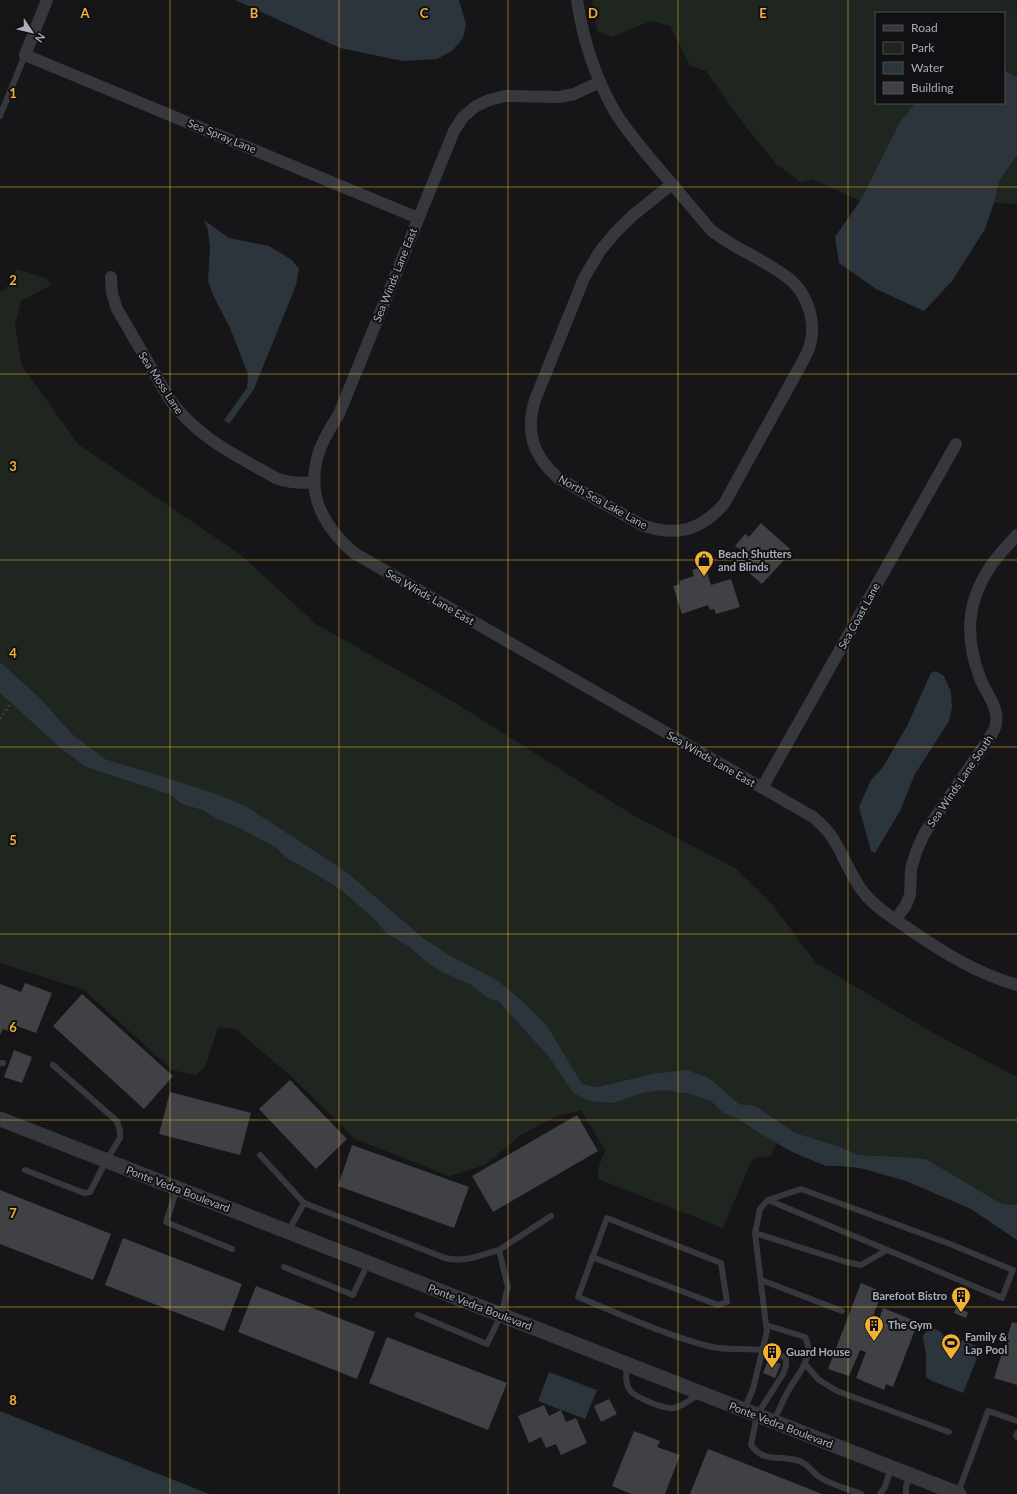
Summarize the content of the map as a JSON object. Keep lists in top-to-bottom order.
{
  "streets": {
    "street": [
      "Sea Spray Lane",
      "Sea Winds Lane East",
      "Sea Moss Lane",
      "North Sea Lake Lane",
      "Sea Coast Lane",
      "Sea Winds Lane South",
      "Ponte Vedra Boulevard"
    ]
  },
  "crossings": [
    ["Sea Spray Lane", "Sea Winds Lane East"],
    ["Sea Winds Lane East", "Sea Moss Lane"],
    ["Sea Winds Lane East", "North Sea Lake Lane"],
    ["Sea Winds Lane East", "Sea Coast Lane"],
    ["Sea Winds Lane East", "Sea Winds Lane South"]
  ],
  "places": {
    "shop": ["Beach Shutters and Blinds"],
    "building": ["Barefoot Bistro", "The Gym", "Guard House"],
    "sports": ["Family & Lap Pool"]
  },
  "legend": [
    "Road",
    "Park",
    "Water",
    "Building"
  ],
  "north": "bottom right",
  "grid": {
    "columns": [
      "A",
      "B",
      "C",
      "D",
      "E"
    ],
    "rows": [
      "1",
      "2",
      "3",
      "4",
      "5",
      "6",
      "7",
      "8"
    ]
  }
}
